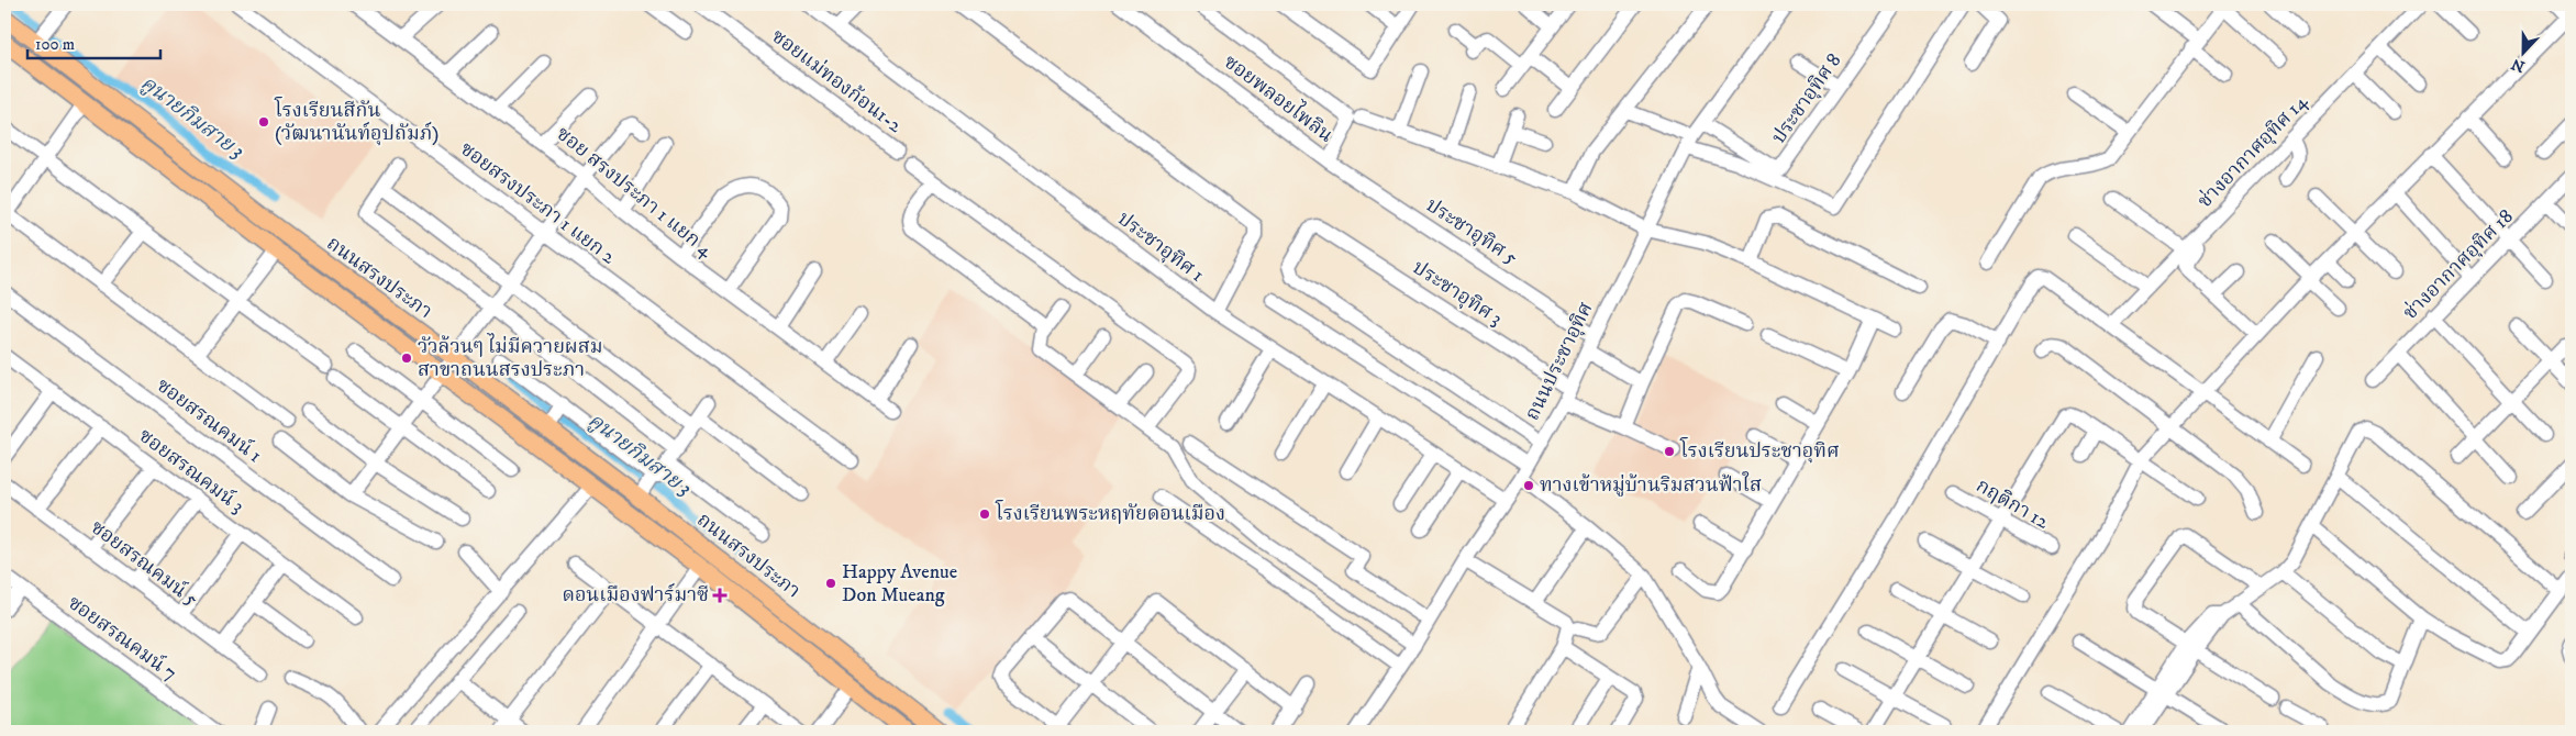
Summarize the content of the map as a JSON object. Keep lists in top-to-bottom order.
{
  "streets": {
    "main road": ["ถนนสรงประภา"],
    "street": [
      "ซอยแม่ทองก้อน1-2",
      "ซอยพลอยไพลิน",
      "ประชาอุทิศ 8",
      "ช่างอากาศอุทิศ 14",
      "ซอย สรงประภา 1 แยก 4",
      "ซอยสรงประภา 1 แยก 2",
      "ประชาอุทิศ 5",
      "ประชาอุทิศ 1",
      "ช่างอากาศอุทิศ 18",
      "ประชาอุทิศ 3",
      "ถนนประชาอุทิศ",
      "ซอยสรณคมน์ 1",
      "ซอยสรณคมน์ 3",
      "กฤติกา 12",
      "ซอยสรณคมน์ 5",
      "ซอยสรณคมน์ 7"
    ]
  },
  "crossings": [
    ["ซอยพลอยไพลิน", "ประชาอุทิศ 5"],
    ["ประชาอุทิศ 8", "ถนนประชาอุทิศ"],
    ["ประชาอุทิศ 5", "ถนนประชาอุทิศ"],
    ["ประชาอุทิศ 1", "ถนนประชาอุทิศ"],
    ["ประชาอุทิศ 3", "ถนนประชาอุทิศ"]
  ],
  "water": ["คูนายกิมสาย 3"],
  "places": {
    "other": [
      "โรงเรียนสีกัน (วัฒนานันท์อุปถัมภ์)",
      "วัวล้วนๆ ไม่มีควายผสม สาขาถนนสรงประภา",
      "โรงเรียนประชาอุทิศ",
      "ทางเข้าหมู่บ้านริมสวนฟ้าใส",
      "โรงเรียนพระหฤทัยดอนเมือง",
      "Happy Avenue Don Mueang"
    ],
    "health": ["ดอนเมืองฟาร์มาซี"]
  },
  "scale_bar": "100 m",
  "north": "bottom"
}
